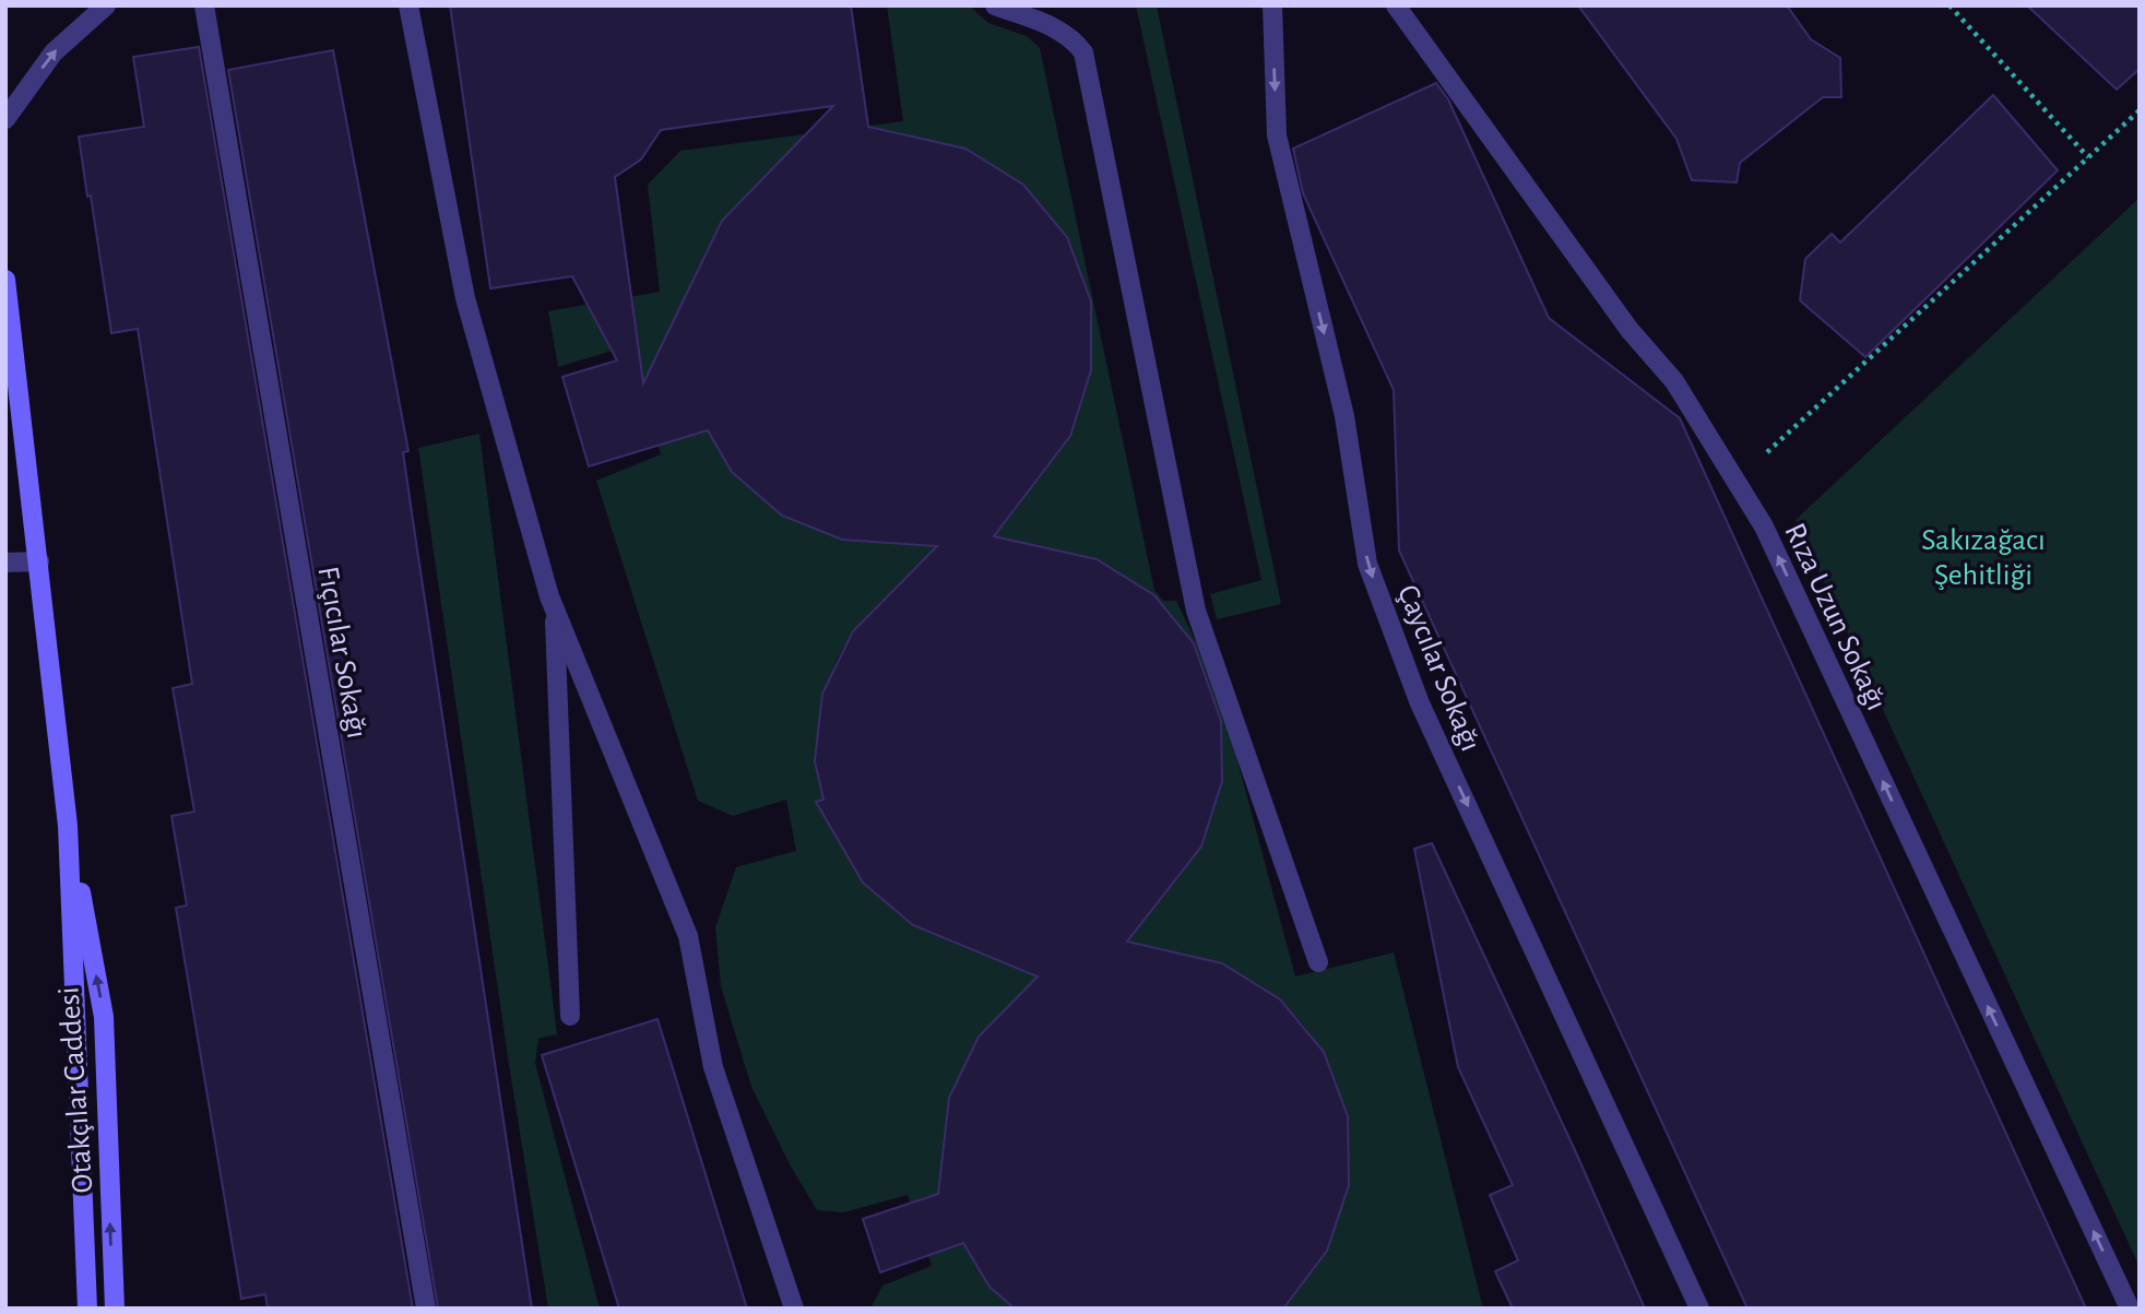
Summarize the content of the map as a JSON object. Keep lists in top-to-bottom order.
{
  "streets": {
    "main road": ["Otakçılar Caddesi"],
    "street": ["Rıza Uzun Sokağı", "Fıçıcılar Sokağı", "Çaycılar Sokağı"]
  },
  "one_way": ["Rıza Uzun Sokağı", "Çaycılar Sokağı"],
  "parks": ["Sakızağacı Şehitliği"]
}
